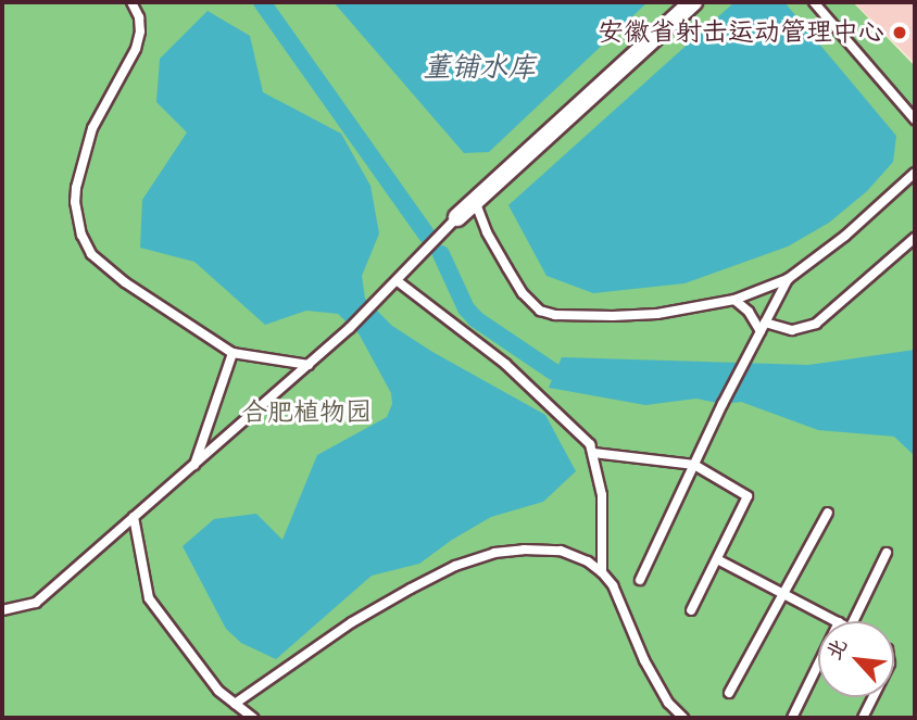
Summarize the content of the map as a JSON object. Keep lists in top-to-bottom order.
{
  "water": ["董铺水库"],
  "parks": ["合肥植物园"],
  "places": ["安徽省射击运动管理中心"],
  "north": "top left"
}
